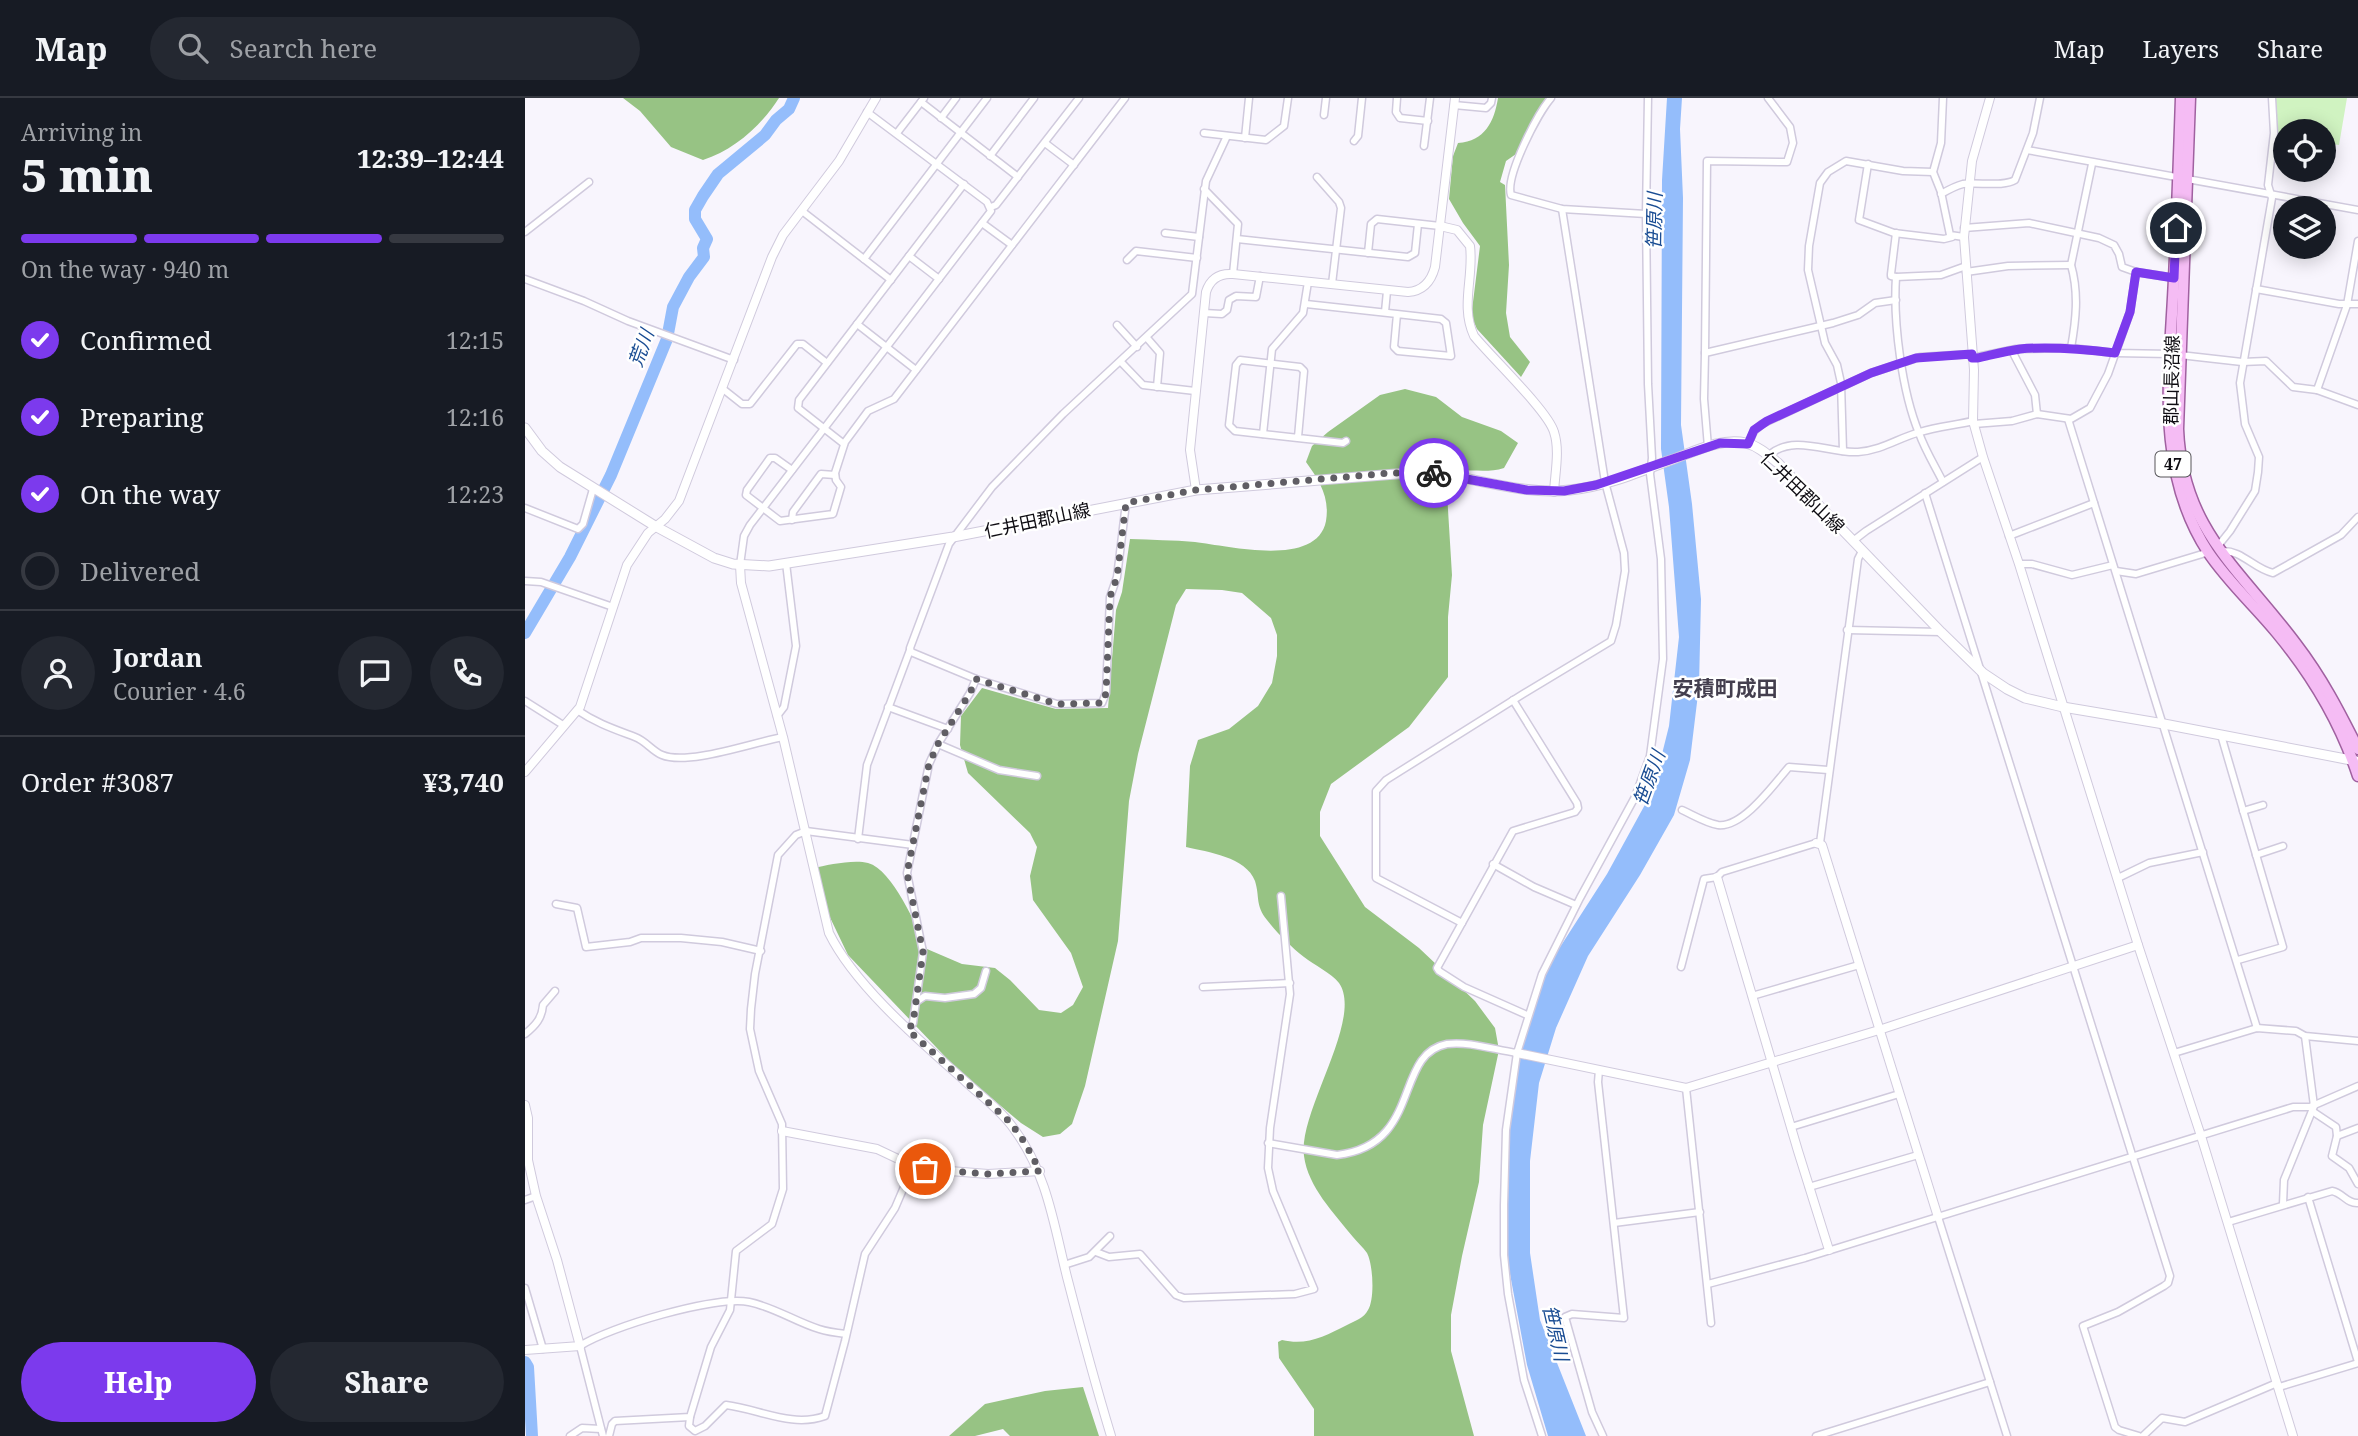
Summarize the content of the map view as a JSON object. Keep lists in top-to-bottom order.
{
  "streets": {
    "main road": ["郡山長沼線", "47", "仁井田郡山線"]
  },
  "crossings": [
    ["郡山長沼線", "仁井田郡山線"]
  ],
  "districts": ["安積町成田"],
  "water": ["笹原川", "荒川"],
  "page": {
    "header": "Map",
    "search": "Search here",
    "nav": ["Map", "Layers", "Share"],
    "heading": ["5 min", "Arriving in", "12:39–12:44"],
    "panel": [
      "Jordan",
      "Courier · 4.6",
      "Order #3087",
      "¥3,740"
    ],
    "bar": "On the way · 940 m",
    "list": [
      ["Confirmed", "12:15"],
      ["Preparing", "12:16"],
      ["On the way", "12:23"],
      "Delivered"
    ],
    "buttons": ["Help", "Share"]
  }
}
